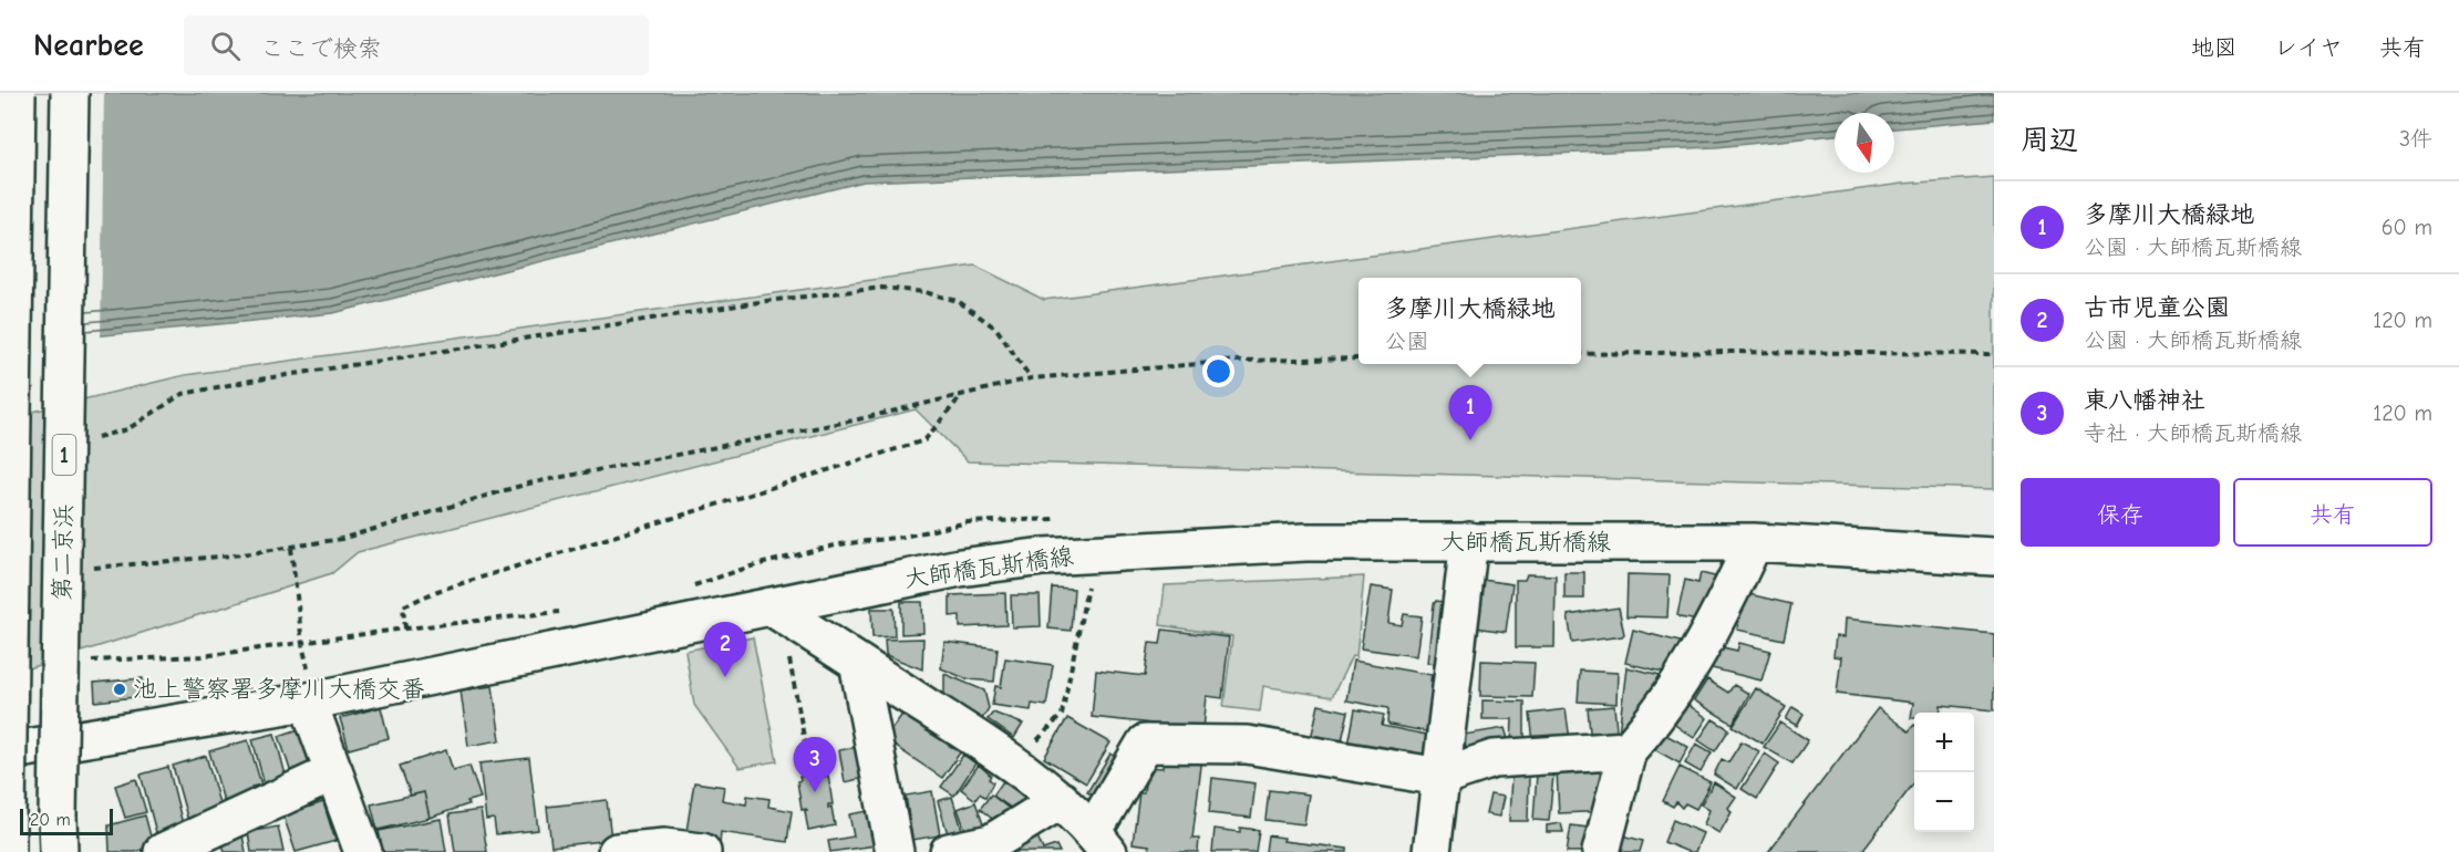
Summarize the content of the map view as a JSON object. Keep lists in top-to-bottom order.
{
  "streets": {
    "main road": ["1", "大師橋瓦斯橋線", "第二京浜"]
  },
  "places": ["池上警察署多摩川大橋交番"],
  "scale_bar": "20 m",
  "north": "bottom",
  "page": {
    "header": "Nearbee",
    "search": "ここで検索",
    "nav": ["地図", "レイヤ", "共有"],
    "heading": ["周辺", "3件"],
    "list": [
      {
        "mark": "1",
        "name": "多摩川大橋緑地",
        "note": "公園 · 大師橋瓦斯橋線",
        "value": "60 m"
      },
      {
        "mark": "2",
        "name": "古市児童公園",
        "note": "公園 · 大師橋瓦斯橋線",
        "value": "120 m"
      },
      {
        "mark": "3",
        "name": "東八幡神社",
        "note": "寺社 · 大師橋瓦斯橋線",
        "value": "120 m"
      }
    ],
    "popup": ["多摩川大橋緑地", "公園"],
    "pins": ["1", "2", "3"],
    "buttons": ["保存", "共有"],
    "map_buttons": ["+", "−"],
    "scale": "20 m"
  }
}
